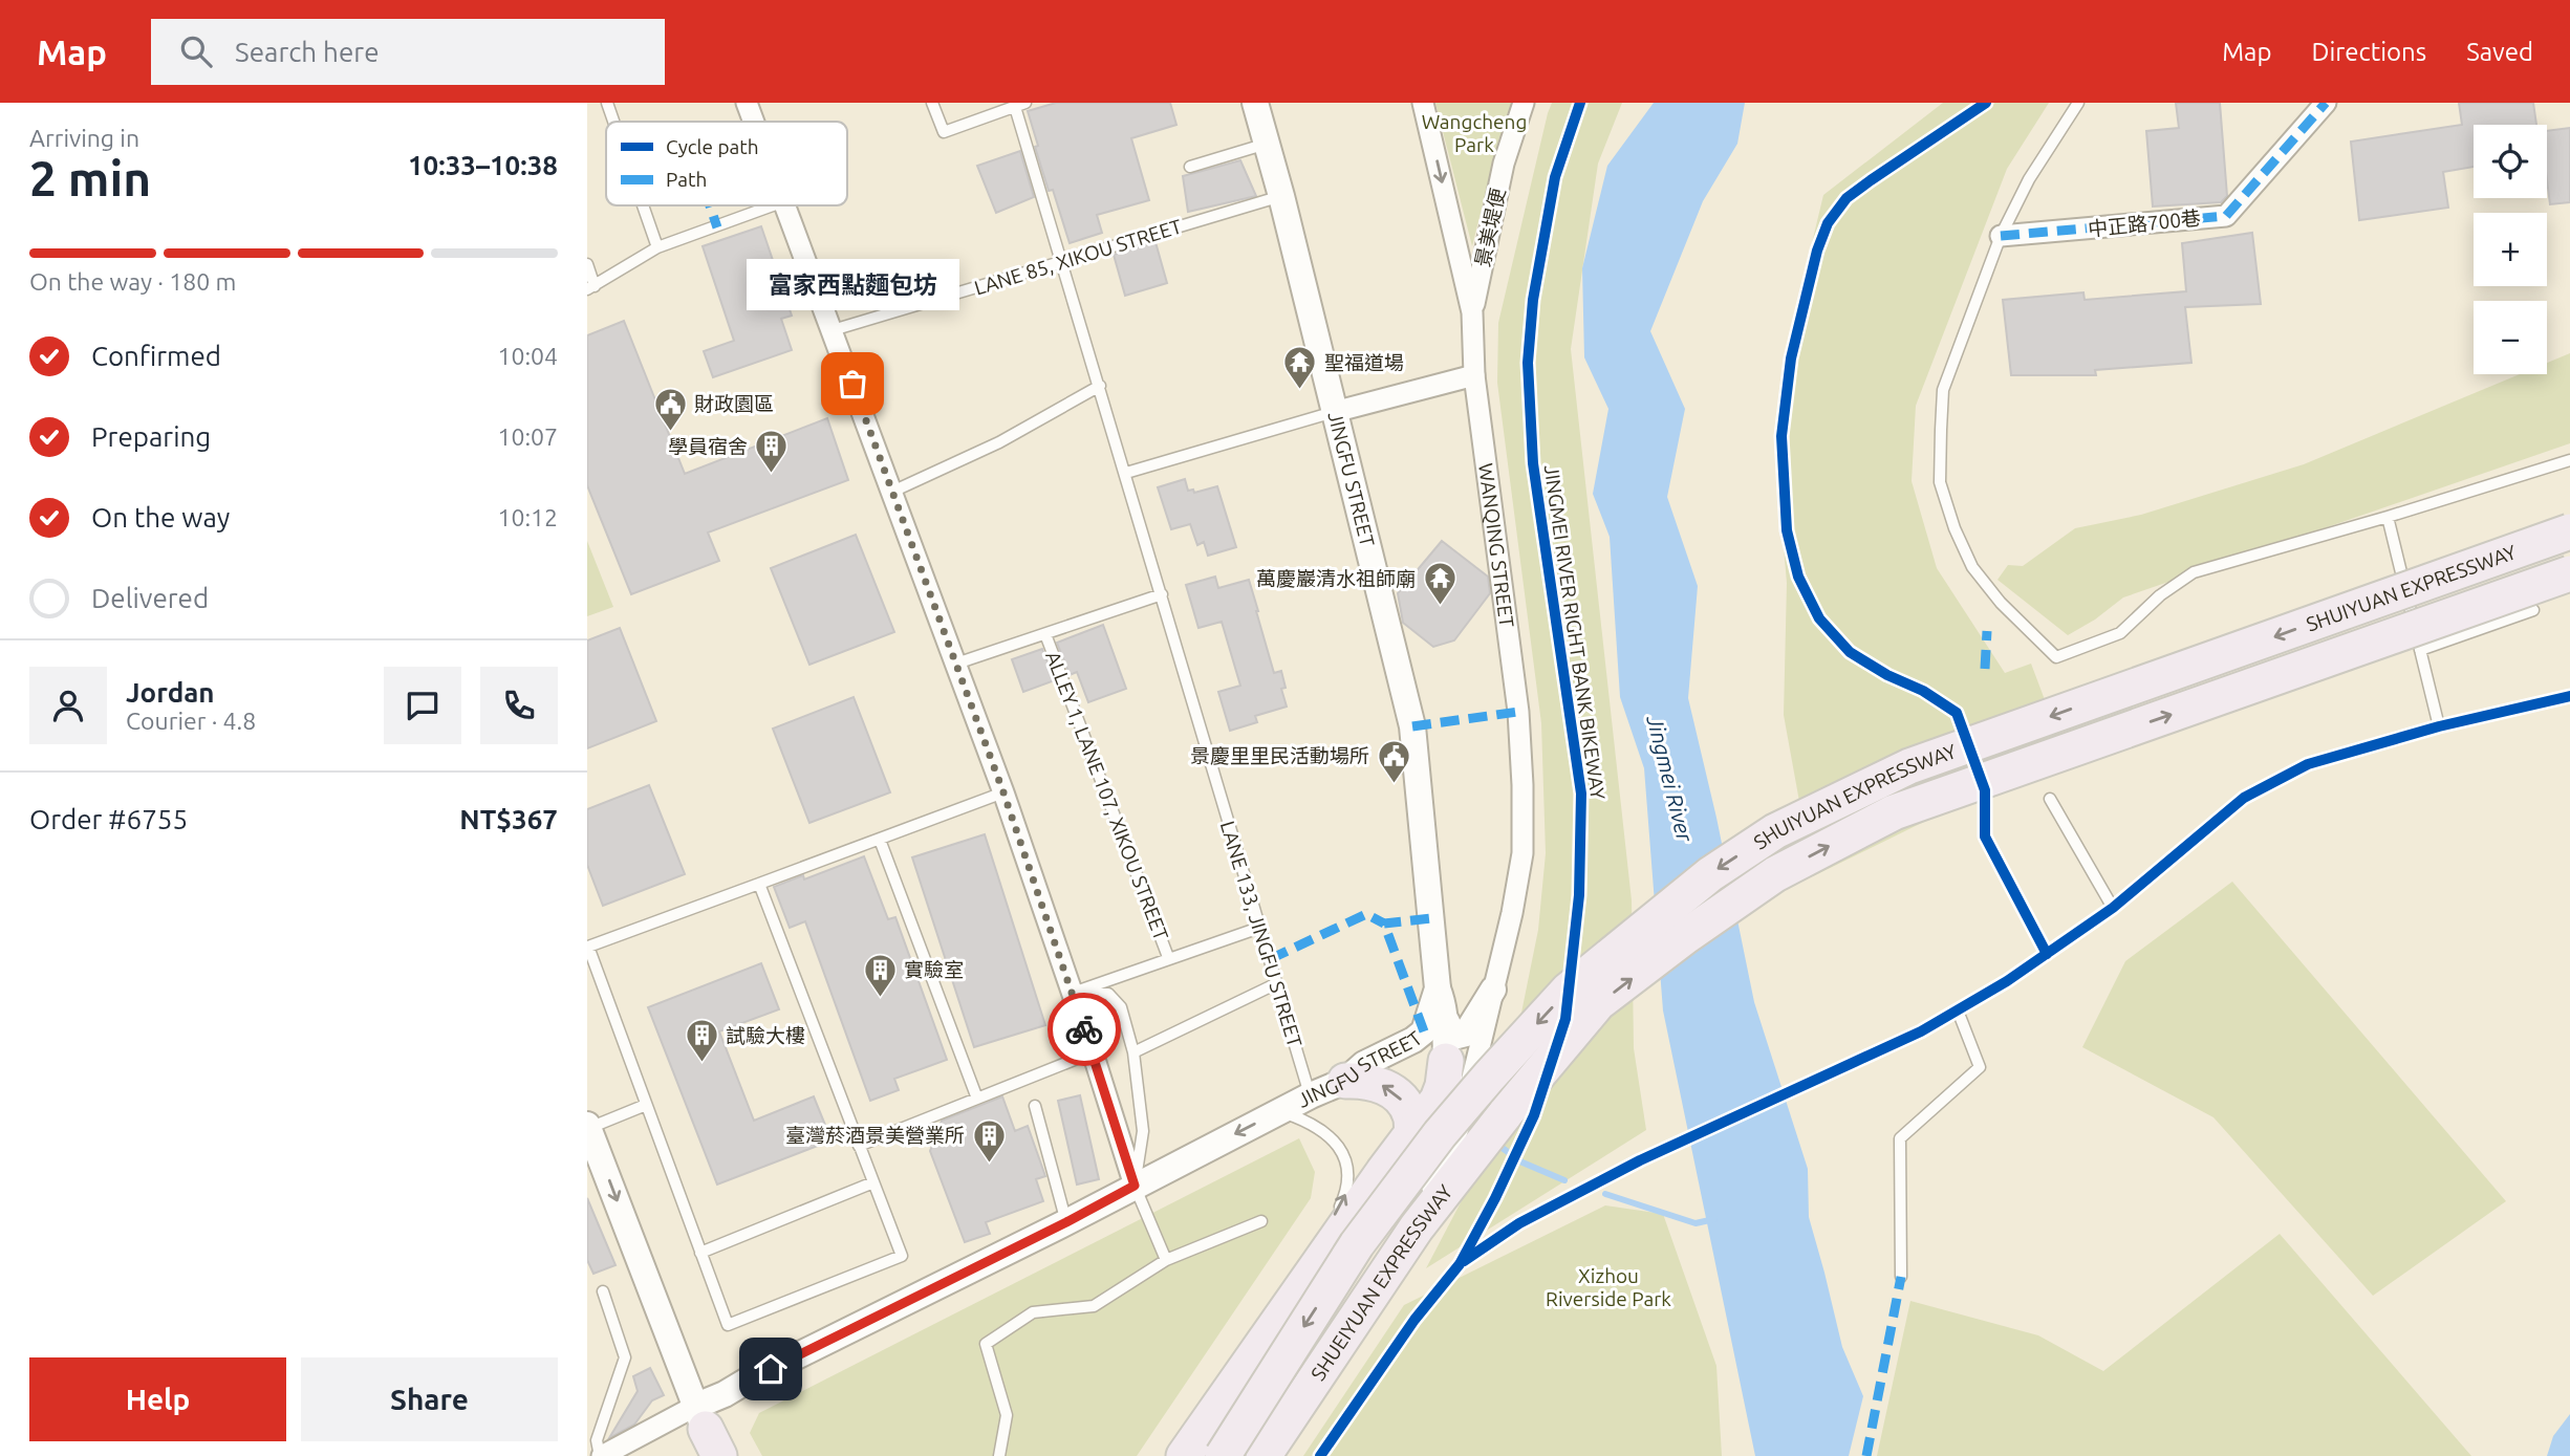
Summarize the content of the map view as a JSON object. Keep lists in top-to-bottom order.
{
  "streets": {
    "highway": ["SHUIYUAN EXPRESSWAY", "SHUEIYUAN EXPRESSWAY"],
    "street": [
      "中正路700巷",
      "景美堤便",
      "JINGFU STREET",
      "WANQING STREET"
    ],
    "lane": ["LANE 85, XIKOU STREET", "ALLEY 1, LANE 107, XIKOU STREET", "LANE 133, JINGFU STREET"],
    "cycle path": ["JINGMEI RIVER RIGHT BANK BIKEWAY"]
  },
  "crossings": [
    ["景美堤便", "WANQING STREET"],
    ["LANE 85, XIKOU STREET", "JINGFU STREET"],
    ["LANE 85, XIKOU STREET", "LANE 133, JINGFU STREET"],
    ["JINGFU STREET", "LANE 133, JINGFU STREET"]
  ],
  "one_way": ["SHUIYUAN EXPRESSWAY", "SHUEIYUAN EXPRESSWAY"],
  "water": ["Jingmei River"],
  "parks": ["Wangcheng Park", "Xizhou Riverside Park"],
  "places": {
    "other": ["富家西點麵包坊"],
    "temple": ["聖福道場", "萬慶巖清水祖師廟"],
    "public building": ["財政園區", "景慶里里民活動場所"],
    "building": [
      "學員宿舍",
      "實驗室",
      "試驗大樓",
      "臺灣菸酒景美營業所"
    ]
  },
  "legend": ["Cycle path", "Path"],
  "page": {
    "header": "Map",
    "search": "Search here",
    "nav": ["Map", "Directions", "Saved"],
    "heading": ["2 min", "Arriving in", "10:33–10:38"],
    "panel": [
      "Jordan",
      "Courier · 4.8",
      "Order #6755",
      "NT$367"
    ],
    "map_buttons": ["+", "−"],
    "bar": "On the way · 180 m",
    "bubble": "富家西點麵包坊",
    "list": [
      ["Confirmed", "10:04"],
      ["Preparing", "10:07"],
      ["On the way", "10:12"],
      "Delivered"
    ],
    "buttons": ["Help", "Share"]
  }
}
